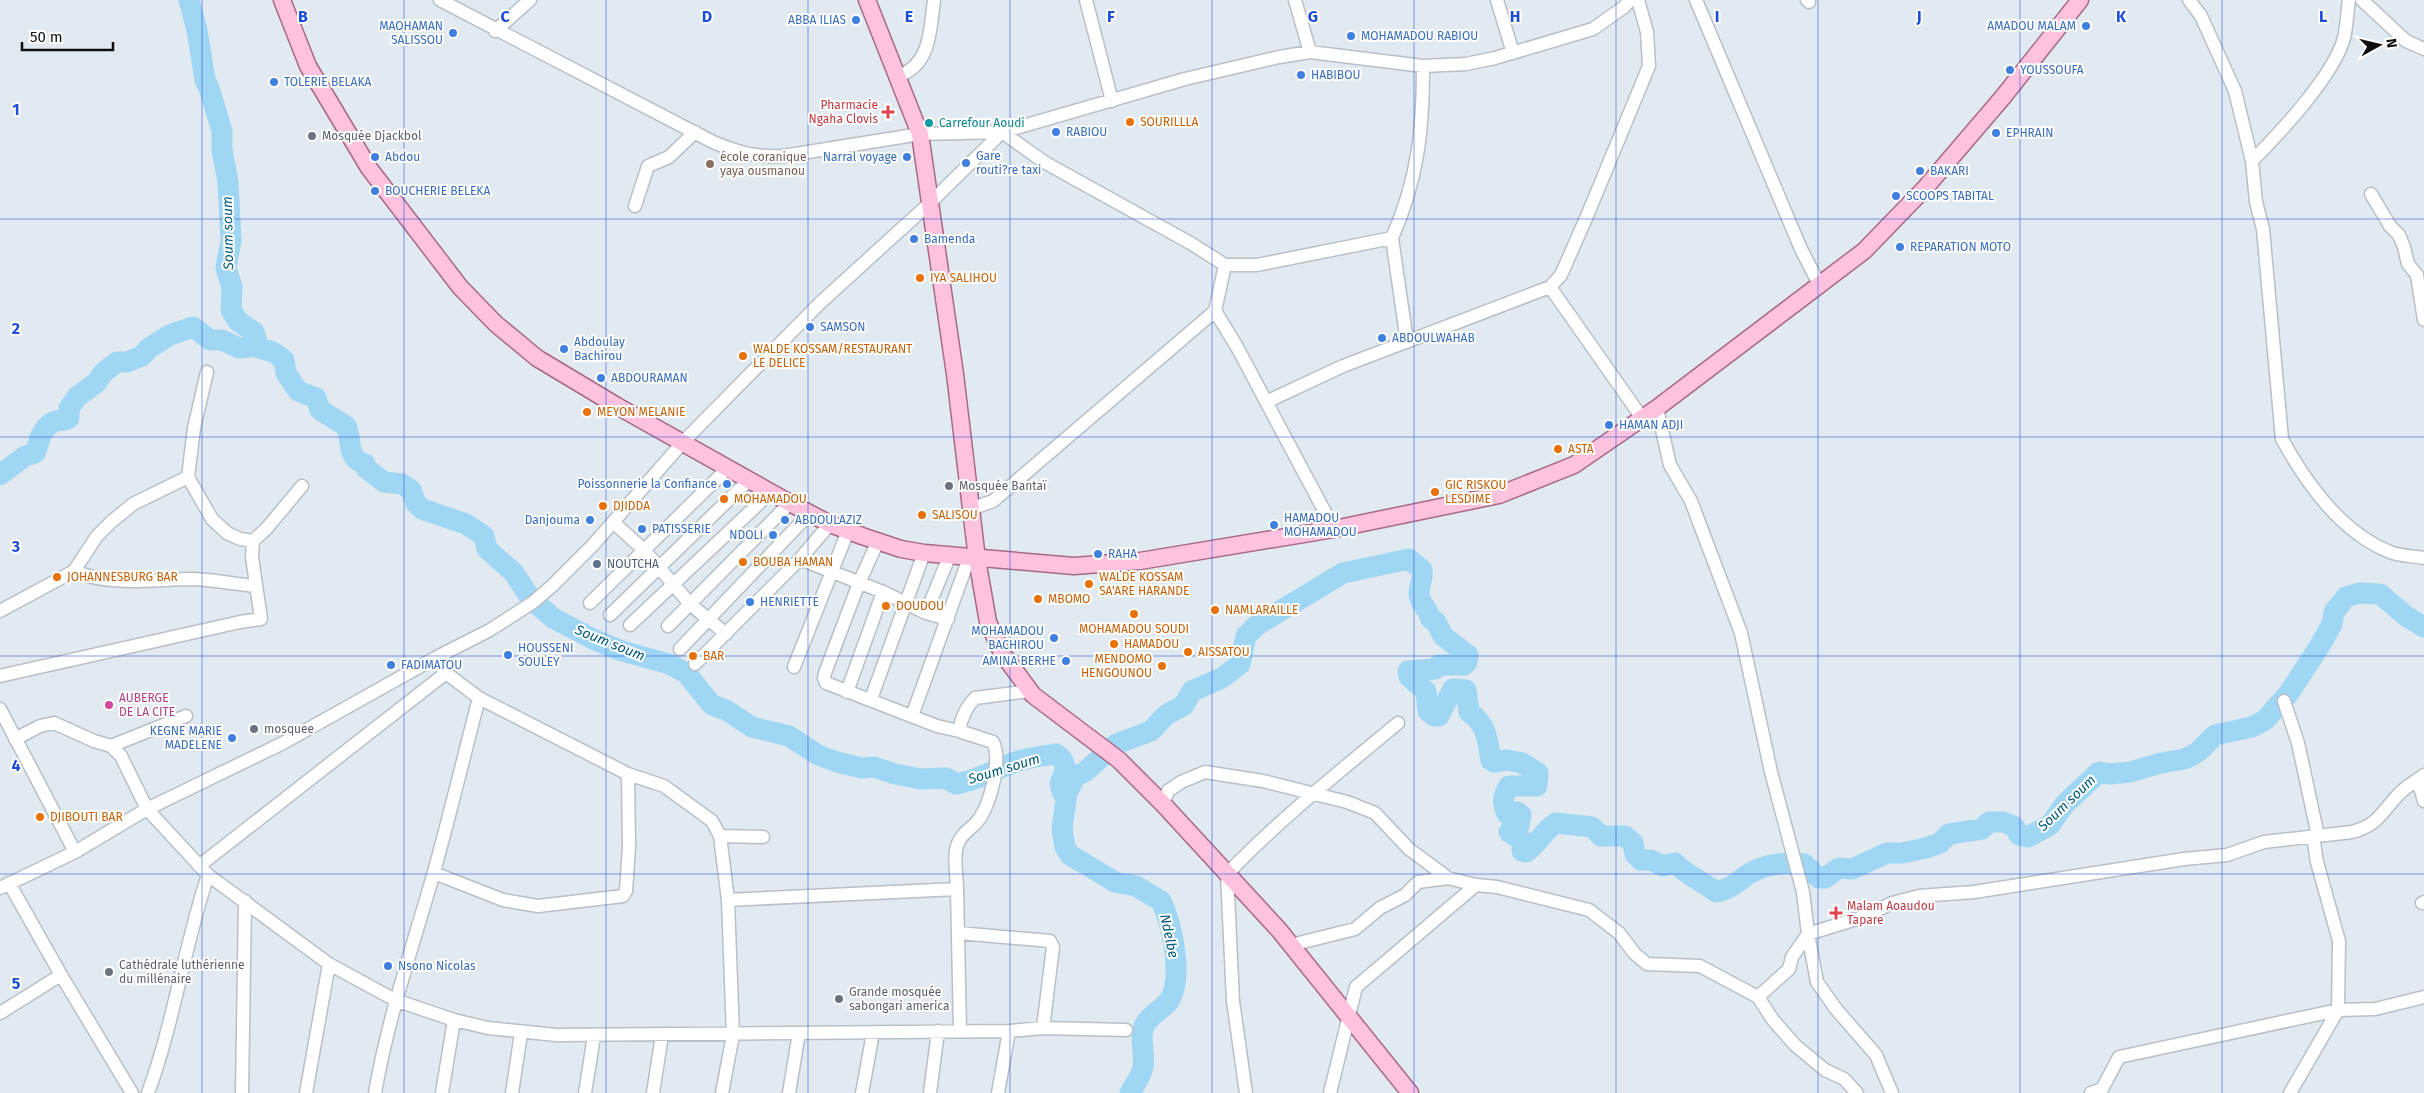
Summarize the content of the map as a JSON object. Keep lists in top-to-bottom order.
{
  "water": ["Soum soum", "Ndelbe"],
  "places": {
    "other": [
      "ABBA ILIAS",
      "AMADOU MALAM",
      "MAOHAMAN SALISSOU",
      "MOHAMADOU RABIOU",
      "YOUSSOUFA",
      "HABIBOU",
      "TOLERIE BELAKA",
      "SOURILLLA",
      "Carrefour Aoudi",
      "RABIOU",
      "EPHRAIN",
      "Mosquée Djackbol",
      "Abdou",
      "Narral voyage",
      "Gare routi?re taxi",
      "école coranique yaya ousmanou",
      "BAKARI",
      "BOUCHERIE BELEKA",
      "SCOOPS TABITAL",
      "Bamenda",
      "REPARATION MOTO",
      "IYA SALIHOU",
      "SAMSON",
      "ABDOULWAHAB",
      "Abdoulay Bachirou",
      "WALDE KOSSAM/RESTAURANT LE DELICE",
      "ABDOURAMAN",
      "MEYON MELANIE",
      "HAMAN ADJI",
      "ASTA",
      "Poissonnerie la Confiance",
      "Mosquée Bantaï",
      "GIC RISKOU LESDIME",
      "MOHAMADOU",
      "DJIDDA",
      "SALISOU",
      "Danjouma",
      "ABDOULAZIZ",
      "HAMADOU MOHAMADOU",
      "PATISSERIE",
      "NDOLI",
      "RAHA",
      "BOUBA HAMAN",
      "NOUTCHA",
      "JOHANNESBURG BAR",
      "WALDE KOSSAM SA'ARE HARANDE",
      "MBOMO",
      "HENRIETTE",
      "DOUDOU",
      "NAMLARAILLE",
      "MOHAMADOU SOUDI",
      "MOHAMADOU BACHIROU",
      "HAMADOU",
      "AISSATOU",
      "HOUSSENI SOULEY",
      "BAR",
      "AMINA BERHE",
      "FADIMATOU",
      "MENDOMO HENGOUNOU",
      "AUBERGE DE LA CITE",
      "mosquee",
      "KEGNE MARIE MADELENE",
      "DJIBOUTI BAR",
      "Nsono Nicolas",
      "Cathédrale luthérienne du millénaire",
      "Grande mosquée sabongari america"
    ],
    "health": ["Pharmacie Ngaha Clovis", "Malam Aoaudou Tapare"]
  },
  "scale_bar": "50 m",
  "north": "right",
  "grid": {
    "columns": [
      "B",
      "C",
      "D",
      "E",
      "F",
      "G",
      "H",
      "I",
      "J",
      "K",
      "L"
    ],
    "rows": [
      "1",
      "2",
      "3",
      "4",
      "5"
    ]
  }
}
